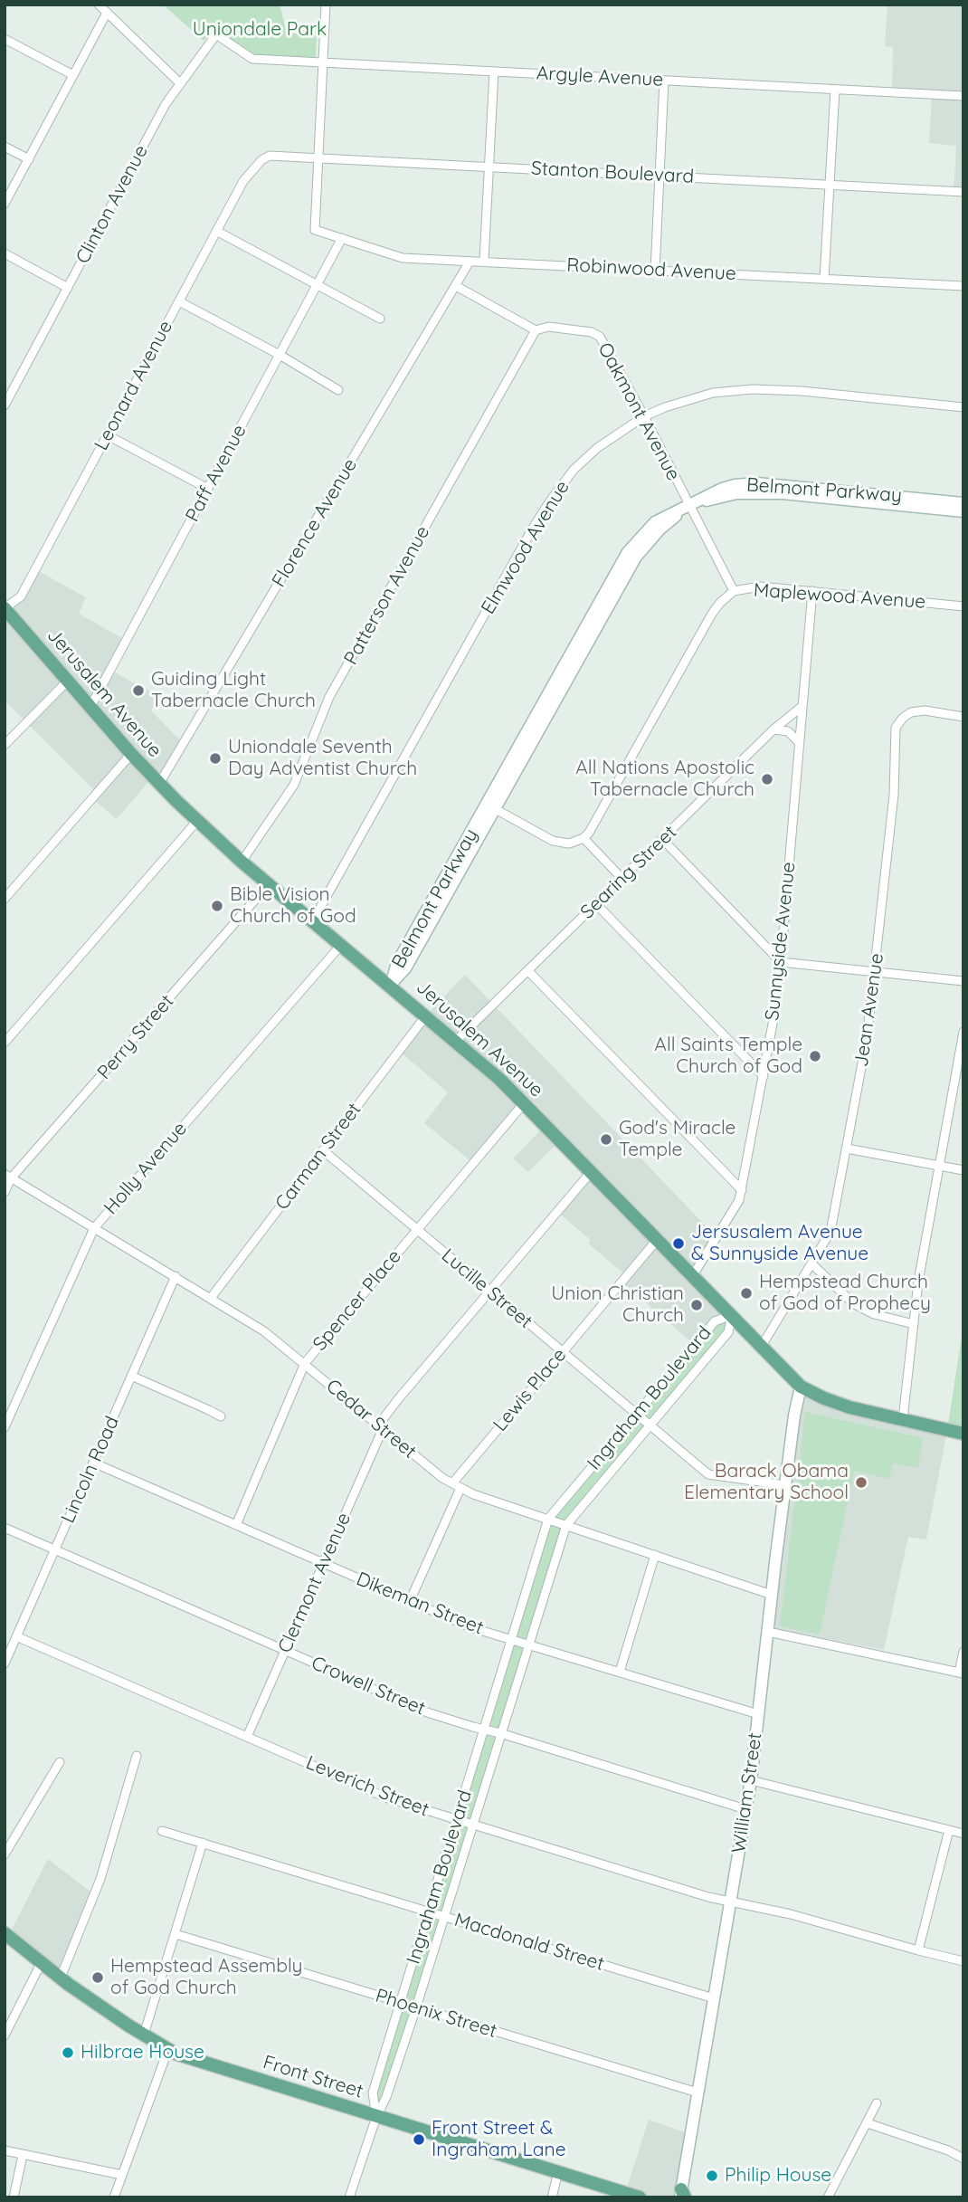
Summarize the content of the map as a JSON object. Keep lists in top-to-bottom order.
{
  "streets": {
    "main road": ["Jerusalem Avenue", "Front Street"],
    "street": [
      "Argyle Avenue",
      "Stanton Boulevard",
      "Clinton Avenue",
      "Robinwood Avenue",
      "Leonard Avenue",
      "Oakmont Avenue",
      "Paff Avenue",
      "Belmont Parkway",
      "Florence Avenue",
      "Elmwood Avenue",
      "Patterson Avenue",
      "Maplewood Avenue",
      "Searing Street",
      "Sunnyside Avenue",
      "Jean Avenue",
      "Perry Street",
      "Carman Street",
      "Holly Avenue",
      "Lucille Street",
      "Spencer Place",
      "Lewis Place",
      "Ingraham Boulevard",
      "Cedar Street",
      "Lincoln Road",
      "Clermont Avenue",
      "Dikeman Street",
      "Crowell Street",
      "Leverich Street",
      "William Street",
      "Macdonald Street",
      "Phoenix Street"
    ]
  },
  "crossings": [
    ["Argyle Avenue", "Clinton Avenue"],
    ["Stanton Boulevard", "Robinwood Avenue"],
    ["Stanton Boulevard", "Leonard Avenue"],
    ["Robinwood Avenue", "Paff Avenue"],
    ["Robinwood Avenue", "Florence Avenue"],
    ["Leonard Avenue", "Jerusalem Avenue"],
    ["Oakmont Avenue", "Belmont Parkway"],
    ["Oakmont Avenue", "Florence Avenue"],
    ["Oakmont Avenue", "Elmwood Avenue"],
    ["Oakmont Avenue", "Patterson Avenue"],
    ["Oakmont Avenue", "Maplewood Avenue"],
    ["Paff Avenue", "Jerusalem Avenue"],
    ["Belmont Parkway", "Jerusalem Avenue"],
    ["Florence Avenue", "Jerusalem Avenue"],
    ["Elmwood Avenue", "Jerusalem Avenue"],
    ["Patterson Avenue", "Jerusalem Avenue"],
    ["Maplewood Avenue", "Sunnyside Avenue"],
    ["Jerusalem Avenue", "Searing Street"],
    ["Jerusalem Avenue", "Sunnyside Avenue"],
    ["Jerusalem Avenue", "Jean Avenue"],
    ["Jerusalem Avenue", "Perry Street"],
    ["Jerusalem Avenue", "Carman Street"],
    ["Jerusalem Avenue", "Holly Avenue"],
    ["Jerusalem Avenue", "Spencer Place"],
    ["Jerusalem Avenue", "Lewis Place"],
    ["Jerusalem Avenue", "Ingraham Boulevard"],
    ["Jerusalem Avenue", "Clermont Avenue"],
    ["Jerusalem Avenue", "William Street"],
    ["Searing Street", "Sunnyside Avenue"],
    ["Perry Street", "Cedar Street"],
    ["Carman Street", "Lucille Street"],
    ["Carman Street", "Cedar Street"],
    ["Holly Avenue", "Cedar Street"],
    ["Lucille Street", "Spencer Place"],
    ["Lucille Street", "Lewis Place"],
    ["Lucille Street", "Ingraham Boulevard"],
    ["Lucille Street", "Clermont Avenue"],
    ["Lucille Street", "William Street"],
    ["Spencer Place", "Cedar Street"],
    ["Spencer Place", "Dikeman Street"],
    ["Lewis Place", "Cedar Street"],
    ["Lewis Place", "Dikeman Street"],
    ["Ingraham Boulevard", "Cedar Street"],
    ["Ingraham Boulevard", "Dikeman Street"],
    ["Ingraham Boulevard", "Crowell Street"],
    ["Ingraham Boulevard", "Leverich Street"],
    ["Ingraham Boulevard", "Macdonald Street"],
    ["Ingraham Boulevard", "Phoenix Street"],
    ["Ingraham Boulevard", "Front Street"],
    ["Cedar Street", "Lincoln Road"],
    ["Cedar Street", "Clermont Avenue"],
    ["Cedar Street", "William Street"],
    ["Lincoln Road", "Dikeman Street"],
    ["Lincoln Road", "Crowell Street"],
    ["Lincoln Road", "Leverich Street"],
    ["Clermont Avenue", "Dikeman Street"],
    ["Clermont Avenue", "Crowell Street"],
    ["Clermont Avenue", "Leverich Street"],
    ["Dikeman Street", "William Street"],
    ["Crowell Street", "William Street"],
    ["Leverich Street", "William Street"],
    ["William Street", "Macdonald Street"],
    ["William Street", "Phoenix Street"]
  ],
  "parks": ["Uniondale Park"],
  "places": [
    "Guiding Light Tabernacle Church",
    "Uniondale Seventh Day Adventist Church",
    "All Nations Apostolic Tabernacle Church",
    "Bible Vision Church of God",
    "All Saints Temple Church of God",
    "God's Miracle Temple",
    "Jersusalem Avenue & Sunnyside Avenue",
    "Hempstead Church of God of Prophecy",
    "Union Christian Church",
    "Barack Obama Elementary School",
    "Hempstead Assembly of God Church",
    "Hilbrae House",
    "Front Street & Ingraham Lane",
    "Philip House"
  ]
}
